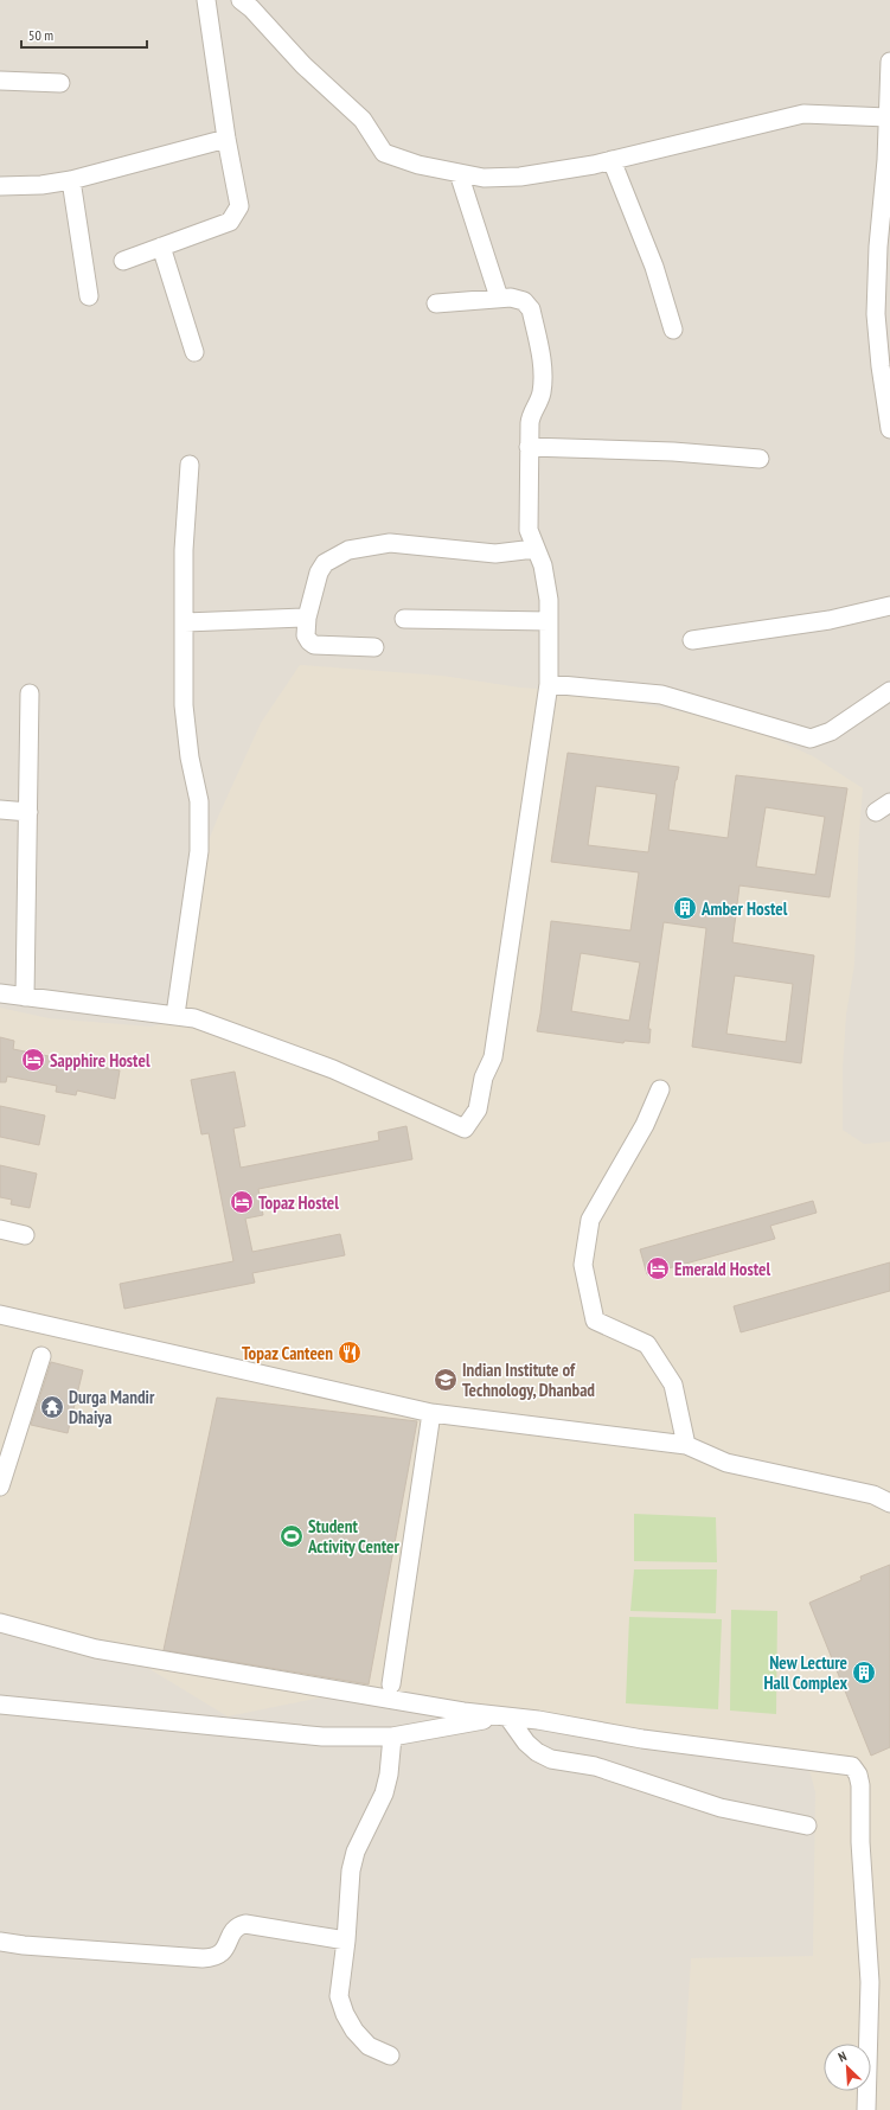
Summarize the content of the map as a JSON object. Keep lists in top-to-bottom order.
{
  "places": {
    "building": ["Amber Hostel", "New Lecture Hall Complex"],
    "hotel": ["Sapphire Hostel", "Topaz Hostel", "Emerald Hostel"],
    "restaurant": ["Topaz Canteen"],
    "school or university": ["Indian Institute of Technology, Dhanbad"],
    "temple": ["Durga Mandir Dhaiya"],
    "sports": ["Student Activity Center"]
  },
  "scale_bar": "50 m",
  "north": "top left"
}
